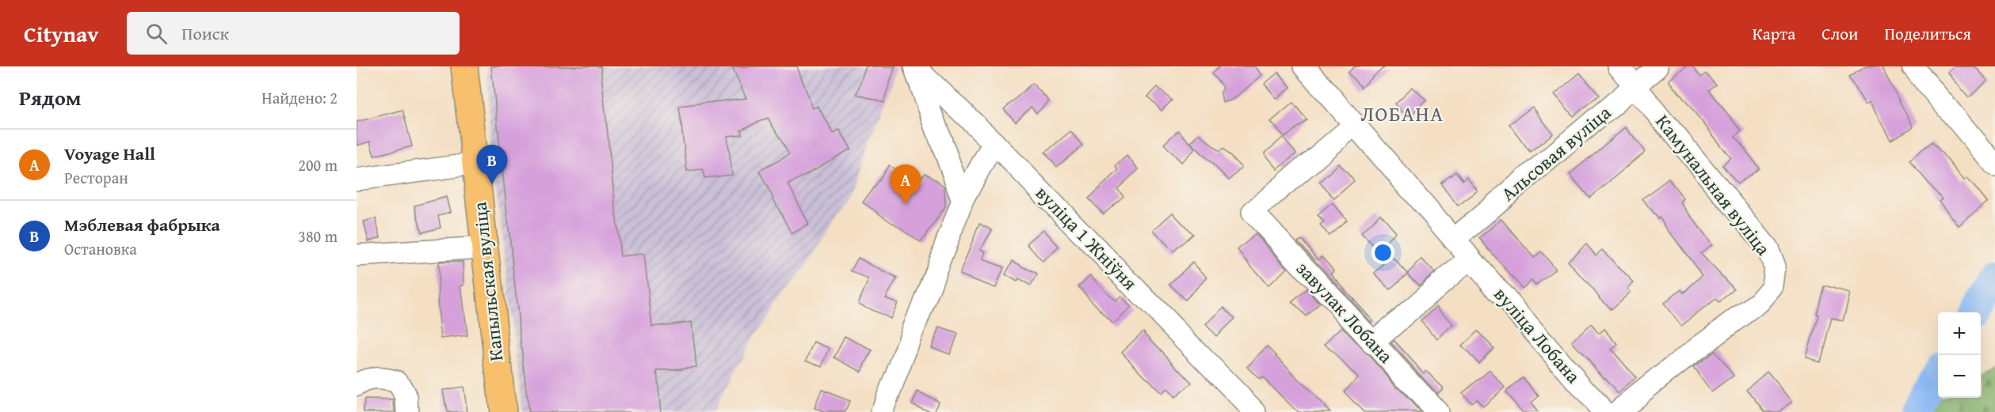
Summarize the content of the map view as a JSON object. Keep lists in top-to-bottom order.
{
  "streets": {
    "main road": ["Капыльская вуліца"],
    "street": [
      "Альсовая вуліца",
      "Камунальная вуліца",
      "вуліца 1 Жніўня",
      "завулак Лобана",
      "вуліца Лобана"
    ]
  },
  "crossings": [
    ["Альсовая вуліца", "Камунальная вуліца"],
    ["Альсовая вуліца", "вуліца Лобана"],
    ["завулак Лобана", "вуліца Лобана"]
  ],
  "districts": ["ЛОБАНА"],
  "page": {
    "header": "Citynav",
    "search": "Поиск",
    "nav": ["Карта", "Слои", "Поделиться"],
    "heading": ["Рядом", "Найдено: 2"],
    "list": [
      {
        "mark": "A",
        "name": "Voyage Hall",
        "note": "Ресторан",
        "value": "200 m"
      },
      {
        "mark": "B",
        "name": "Мэблевая фабрыка",
        "note": "Остановка",
        "value": "380 m"
      }
    ],
    "pins": ["B", "A"],
    "map_buttons": ["+", "−"]
  }
}
